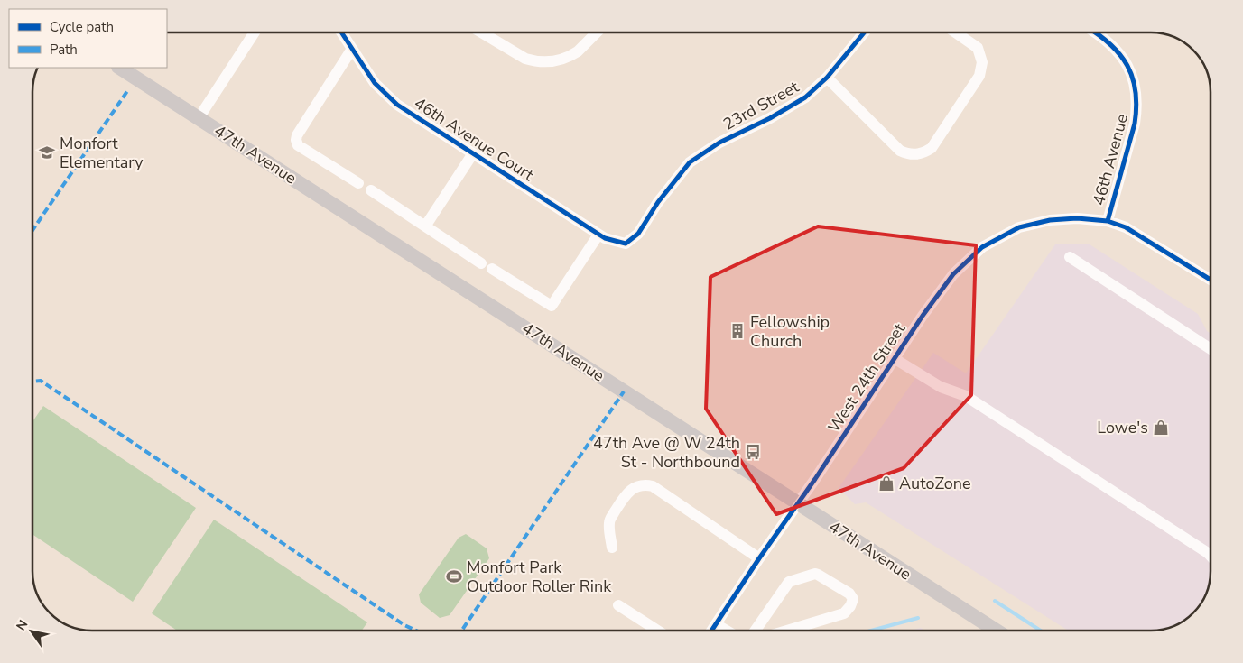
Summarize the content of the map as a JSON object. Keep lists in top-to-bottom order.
{
  "streets": {
    "main road": ["47th Avenue"],
    "street": [
      "23rd Street",
      "46th Avenue Court",
      "46th Avenue",
      "West 24th Street"
    ]
  },
  "crossings": [
    ["23rd Street", "46th Avenue Court"],
    ["47th Avenue", "West 24th Street"],
    ["46th Avenue", "West 24th Street"]
  ],
  "places": {
    "school or university": ["Monfort Elementary"],
    "building": ["Fellowship Church"],
    "shop": ["Lowe's", "AutoZone"],
    "bus stop": ["47th Ave @ W 24th St - Northbound"],
    "sports": ["Monfort Park Outdoor Roller Rink"]
  },
  "legend": ["Cycle path", "Path"],
  "north": "top left"
}
